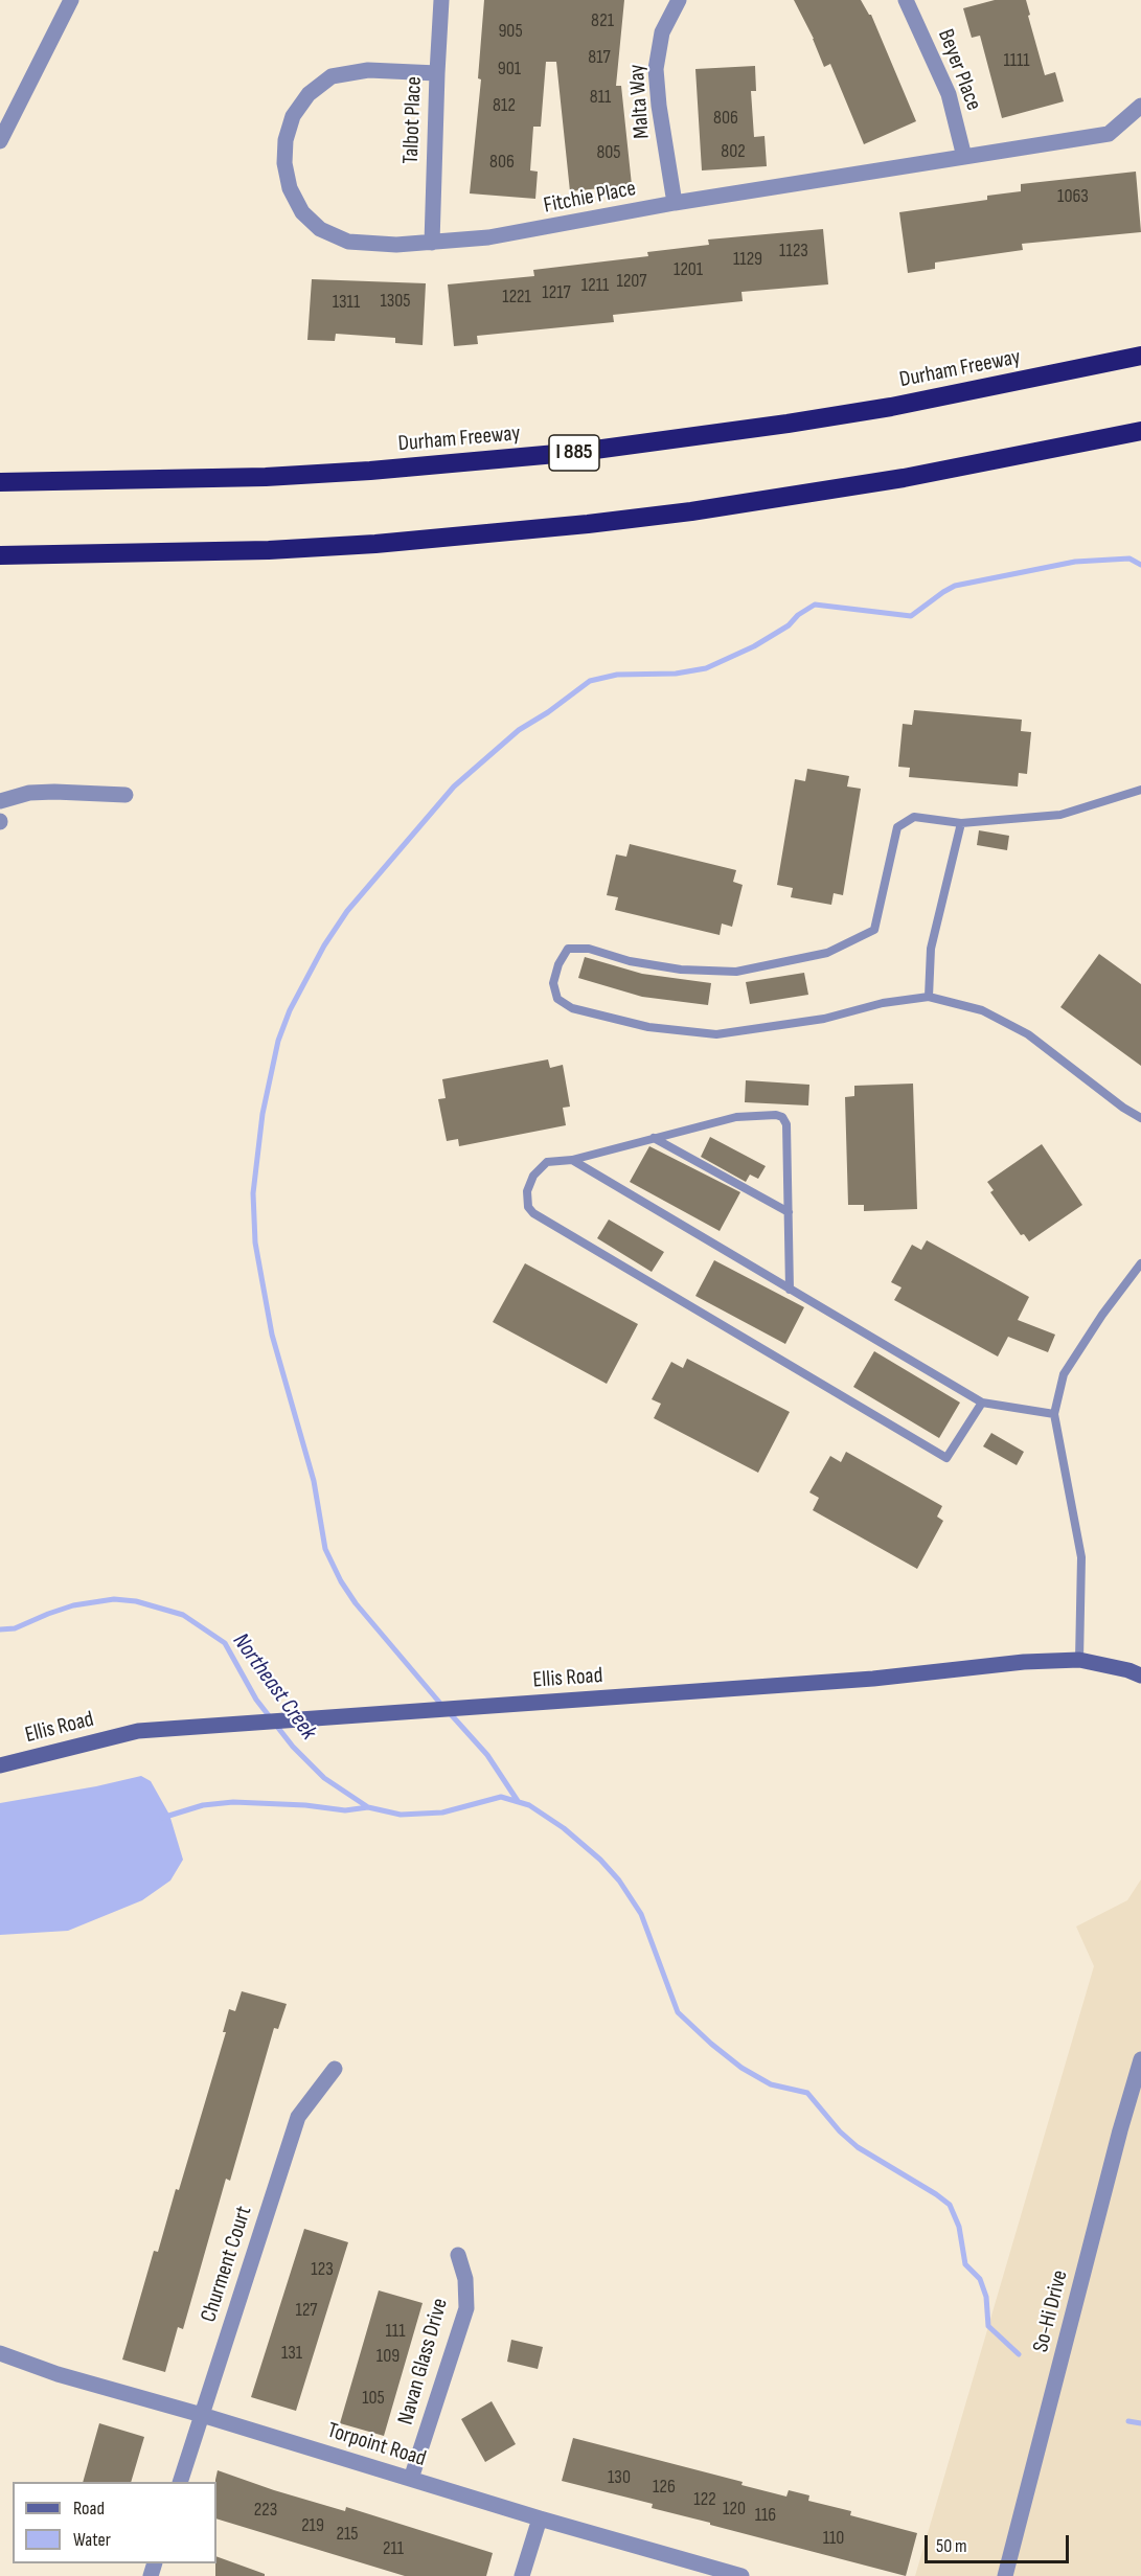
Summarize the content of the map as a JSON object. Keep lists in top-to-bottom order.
{
  "streets": {
    "highway": ["Durham Freeway", "I 885"],
    "main road": ["Ellis Road"],
    "street": [
      "Beyer Place",
      "Malta Way",
      "Talbot Place",
      "Fitchie Place",
      "Churment Court",
      "So-Hi Drive",
      "Navan Glass Drive",
      "Torpoint Road"
    ]
  },
  "crossings": [
    ["Beyer Place", "Fitchie Place"],
    ["Malta Way", "Fitchie Place"],
    ["Talbot Place", "Fitchie Place"],
    ["Churment Court", "Torpoint Road"],
    ["Navan Glass Drive", "Torpoint Road"]
  ],
  "water": ["Northeast Creek"],
  "house_numbers": [
    "821",
    "905",
    "817",
    "1111",
    "901",
    "811",
    "812",
    "806",
    "802",
    "805",
    "806",
    "1063",
    "1123",
    "1129",
    "1201",
    "1207",
    "1211",
    "1217",
    "1221",
    "1305",
    "1311",
    "123",
    "127",
    "111",
    "131",
    "109",
    "105",
    "130",
    "126",
    "122",
    "120",
    "223",
    "116",
    "219",
    "215",
    "110",
    "211"
  ],
  "legend": ["Road", "Water"],
  "scale_bar": "50 m"
}
